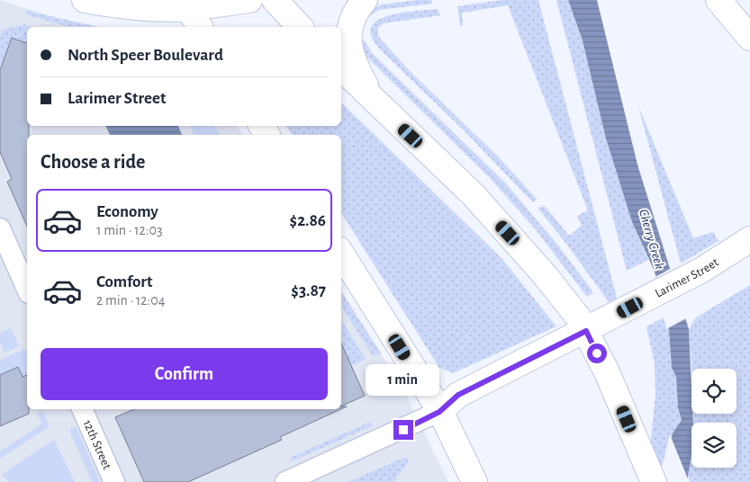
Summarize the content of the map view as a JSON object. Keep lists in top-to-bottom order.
{
  "streets": {
    "main road": ["Larimer Street"],
    "street": ["12th Street"]
  },
  "water": ["Cherry Creek"],
  "page": {
    "banner": ["North Speer Boulevard", "Larimer Street"],
    "heading": "Choose a ride",
    "list": [
      {
        "name": "Economy",
        "note": "1 min · 12:03",
        "value": "$2.86"
      },
      {
        "name": "Comfort",
        "note": "2 min · 12:04",
        "value": "$3.87"
      }
    ],
    "buttons": "Confirm",
    "bubble": "1 min"
  }
}
